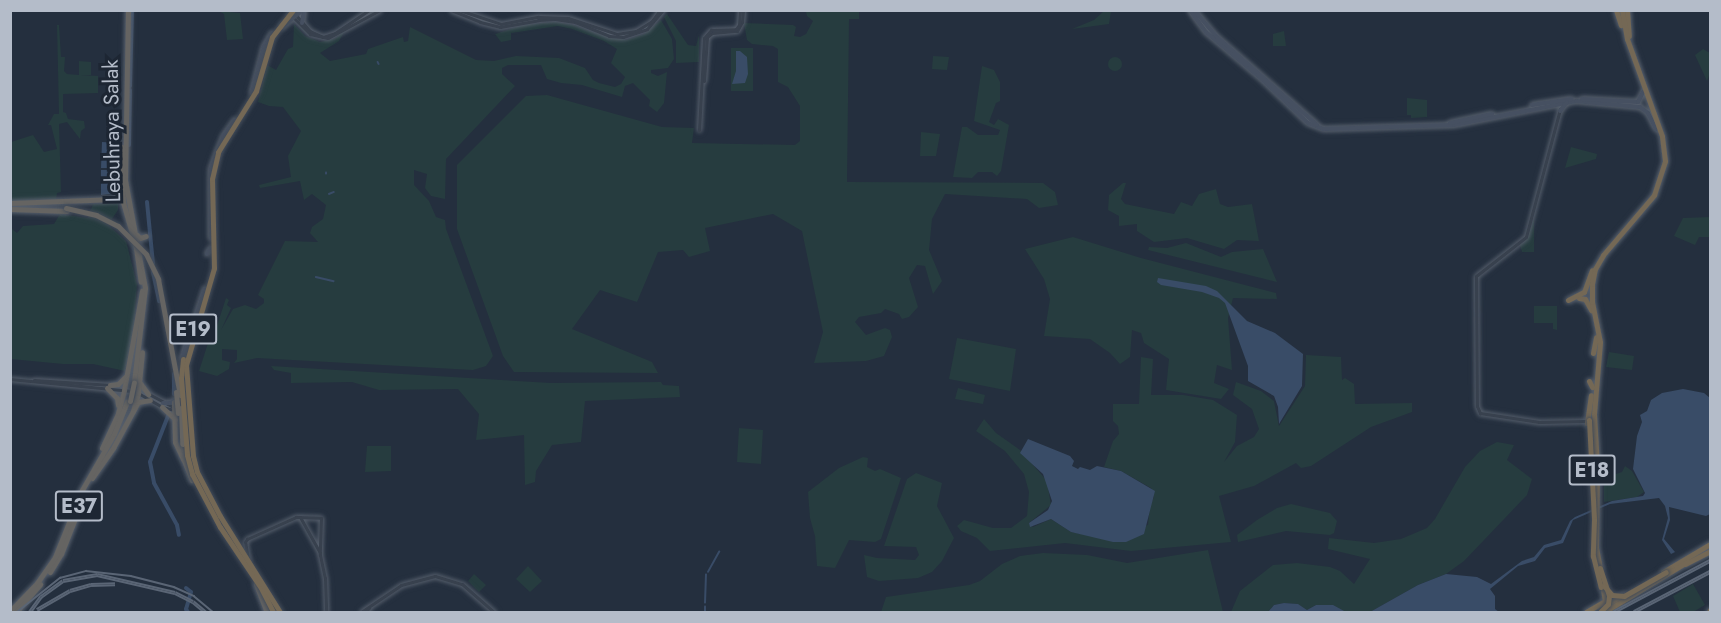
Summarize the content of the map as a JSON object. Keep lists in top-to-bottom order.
{
  "streets": {
    "highway": [
      "Lebuhraya Salak",
      "E19",
      "E18",
      "E37"
    ]
  }
}
